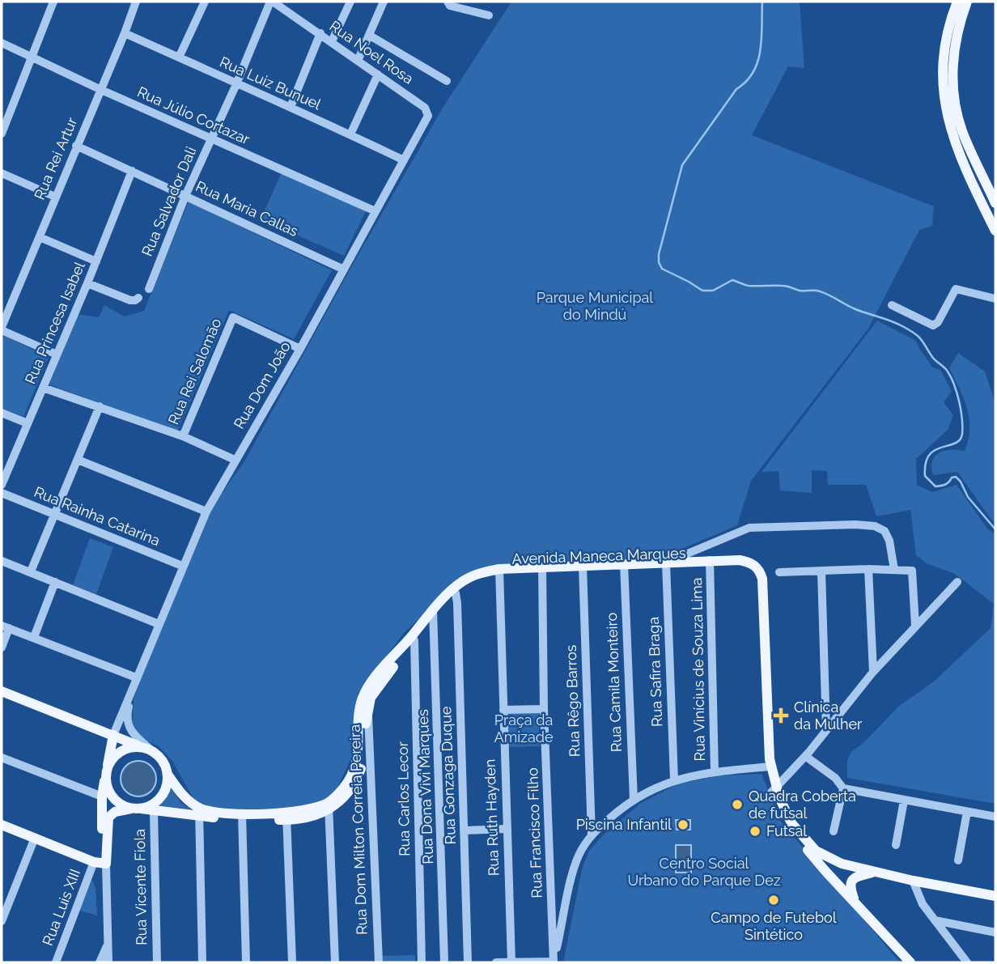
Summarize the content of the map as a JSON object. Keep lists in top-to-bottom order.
{
  "streets": {
    "main road": ["Rua Dom João", "Avenida Maneca Marques"],
    "street": [
      "Rua Noel Rosa",
      "Rua Luiz Bunuel",
      "Rua Júlio Cortazar",
      "Rua Rei Artur",
      "Rua Salvador Dali",
      "Rua Maria Callas",
      "Rua Princesa Isabel",
      "Rua Rei Salomão",
      "Rua Rainha Catarina",
      "Rua Vinícius de Souza Lima",
      "Rua Safira Braga",
      "Rua Camila Monteiro",
      "Rua Rêgo Barros",
      "Rua Gonzaga Duque",
      "Rua Dona Vivi Marques",
      "Rua Carlos Lecor",
      "Rua Ruth Hayden",
      "Rua Dom Milton Correia Pereira",
      "Rua Francisco Filho",
      "Rua Vicente Fiola",
      "Rua Luis XIII"
    ]
  },
  "crossings": [
    ["Rua Noel Rosa", "Rua Salvador Dali"],
    ["Rua Noel Rosa", "Rua Dom João"],
    ["Rua Luiz Bunuel", "Rua Rei Artur"],
    ["Rua Luiz Bunuel", "Rua Salvador Dali"],
    ["Rua Luiz Bunuel", "Rua Dom João"],
    ["Rua Júlio Cortazar", "Rua Rei Artur"],
    ["Rua Júlio Cortazar", "Rua Salvador Dali"],
    ["Rua Júlio Cortazar", "Rua Dom João"],
    ["Rua Rei Artur", "Rua Maria Callas"],
    ["Rua Salvador Dali", "Rua Maria Callas"],
    ["Rua Maria Callas", "Rua Princesa Isabel"],
    ["Rua Maria Callas", "Rua Dom João"],
    ["Rua Rei Salomão", "Rua Dom João"],
    ["Rua Dom João", "Rua Rainha Catarina"],
    ["Rua Dom João", "Avenida Maneca Marques"],
    ["Avenida Maneca Marques", "Rua Vinícius de Souza Lima"],
    ["Avenida Maneca Marques", "Rua Safira Braga"],
    ["Avenida Maneca Marques", "Rua Camila Monteiro"],
    ["Avenida Maneca Marques", "Rua Rêgo Barros"],
    ["Avenida Maneca Marques", "Rua Gonzaga Duque"],
    ["Avenida Maneca Marques", "Rua Dona Vivi Marques"],
    ["Avenida Maneca Marques", "Rua Carlos Lecor"],
    ["Avenida Maneca Marques", "Rua Ruth Hayden"],
    ["Avenida Maneca Marques", "Rua Dom Milton Correia Pereira"],
    ["Avenida Maneca Marques", "Rua Francisco Filho"],
    ["Avenida Maneca Marques", "Rua Vicente Fiola"]
  ],
  "parks": ["Parque Municipal do Mindú", "Praça da Amizade", "Centro Social Urbano do Parque Dez"],
  "places": {
    "health": ["Clínica da Mulher"],
    "other": [
      "Quadra Coberta de futsal",
      "Piscina Infantil",
      "Futsal",
      "Campo de Futebol Sintético"
    ]
  }
}
